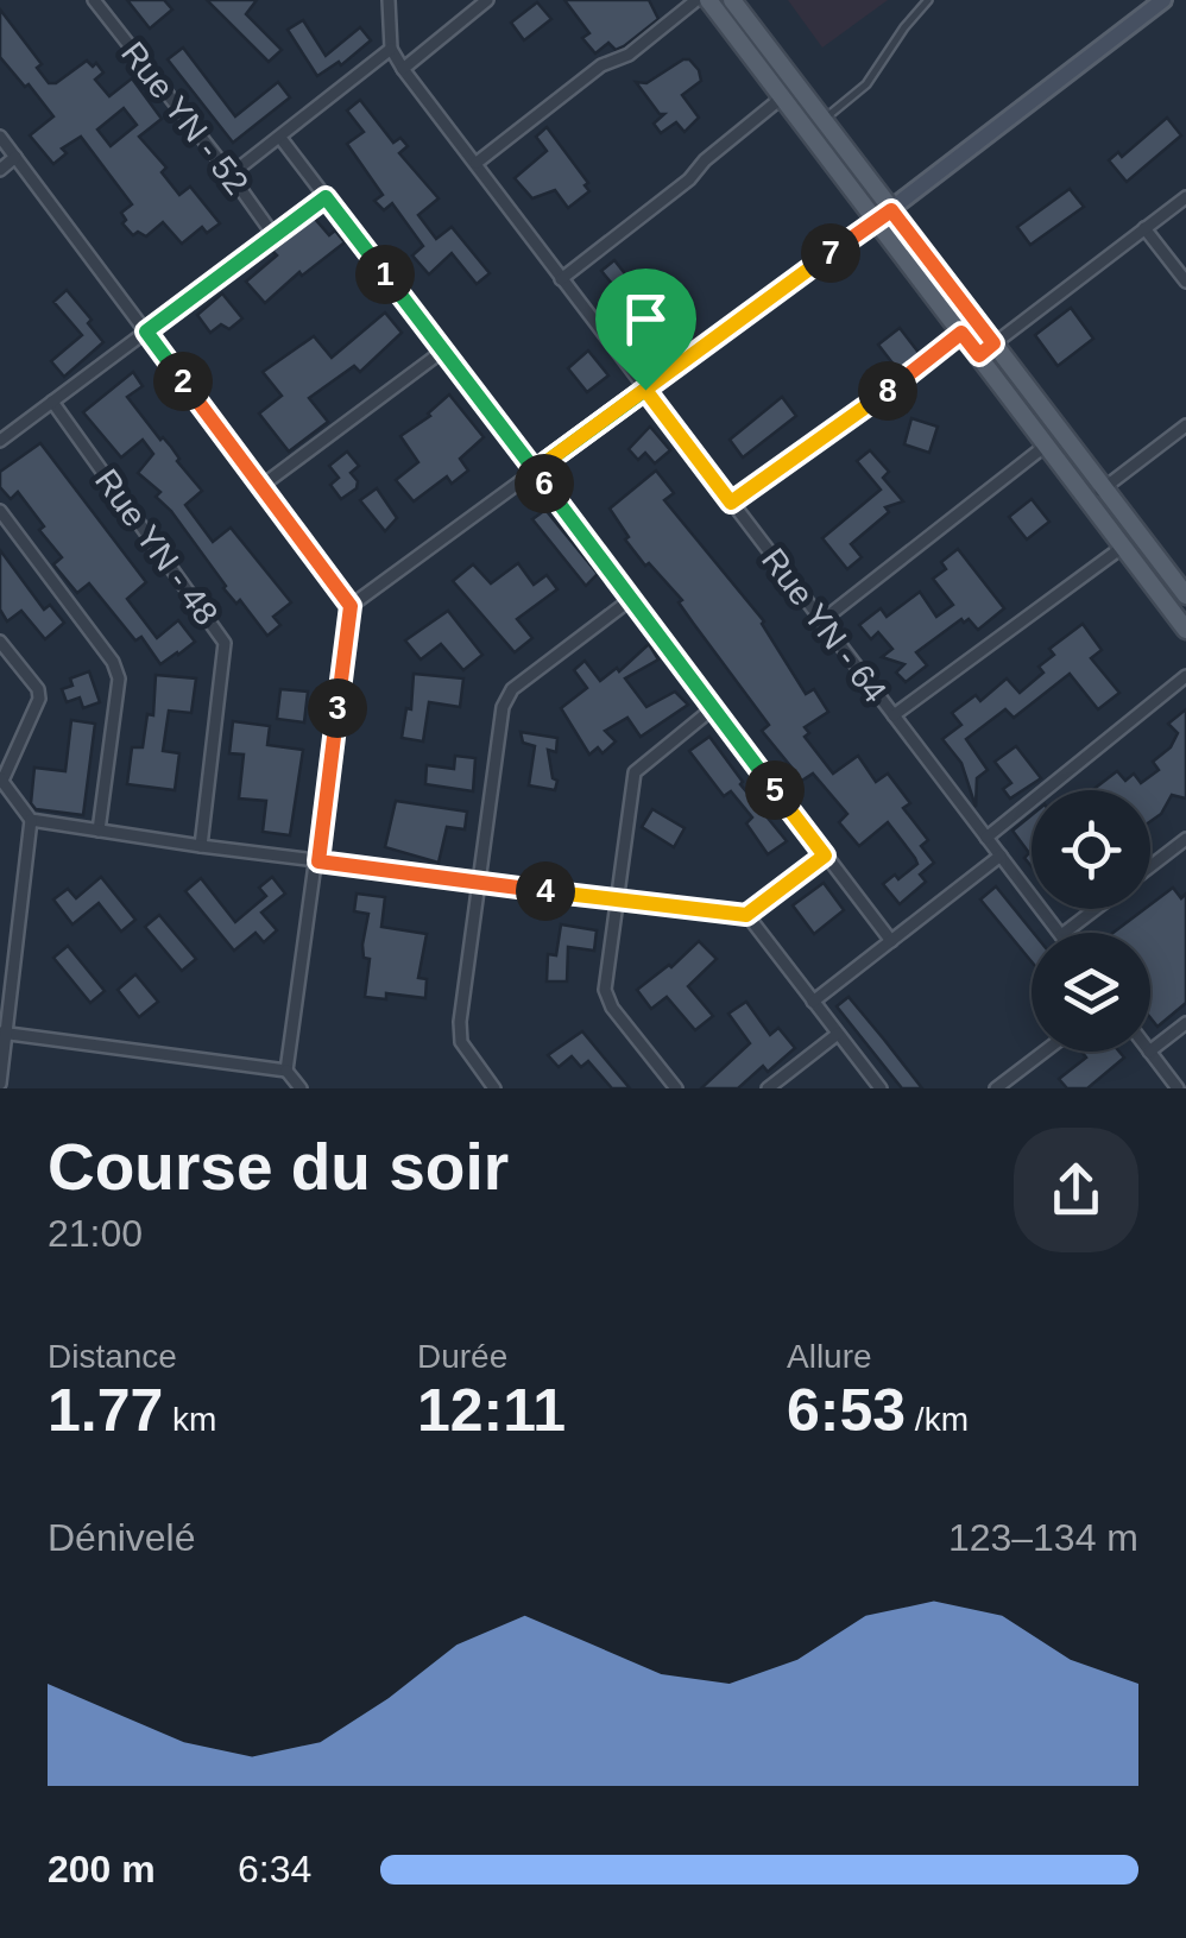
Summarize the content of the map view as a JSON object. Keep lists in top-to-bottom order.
{
  "streets": {
    "street": ["Rue YN - 52", "Rue YN - 48", "Rue YN - 64"]
  },
  "page": {
    "pins": [
      "7",
      "1",
      "2",
      "8",
      "6",
      "3",
      "5",
      "4"
    ],
    "heading": ["Course du soir", "21:00"],
    "stats": [
      ["Distance", "1.77 km"],
      ["Durée", "12:11"],
      ["Allure", "6:53 /km"]
    ],
    "chart": ["Dénivelé", "123–134 m"],
    "list": [
      {
        "name": "200 m",
        "note": "6:34"
      }
    ]
  }
}
